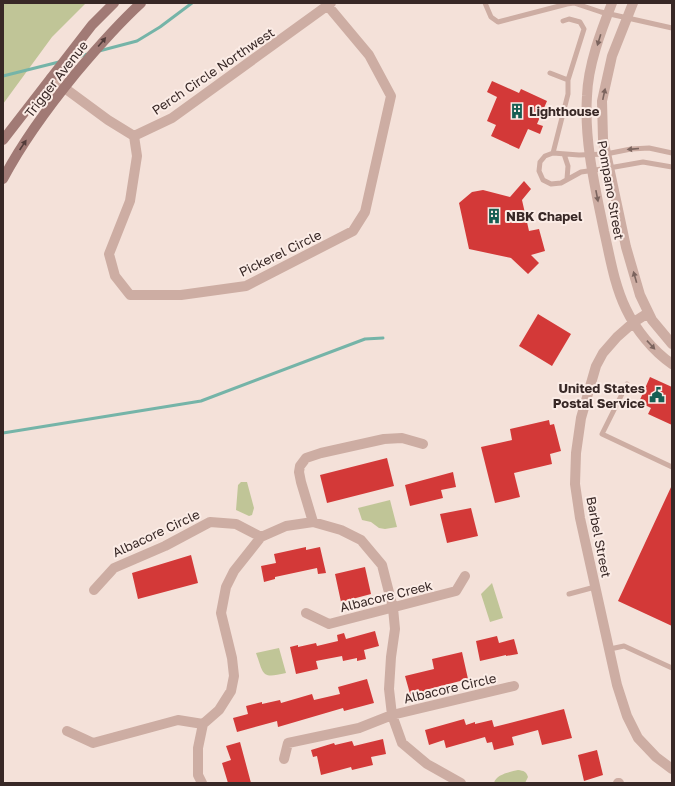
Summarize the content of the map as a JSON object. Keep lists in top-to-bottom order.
{
  "streets": {
    "main road": ["Trigger Avenue"],
    "street": [
      "Perch Circle Northwest",
      "Pompano Street",
      "Pickerel Circle",
      "Albacore Circle",
      "Barbel Street",
      "Albacore Creek"
    ]
  },
  "crossings": [
    ["Perch Circle Northwest", "Pickerel Circle"],
    ["Pompano Street", "Barbel Street"],
    ["Albacore Circle", "Albacore Creek"]
  ],
  "places": {
    "building": ["Lighthouse", "NBK Chapel"],
    "public building": ["United States Postal Service"]
  }
}
